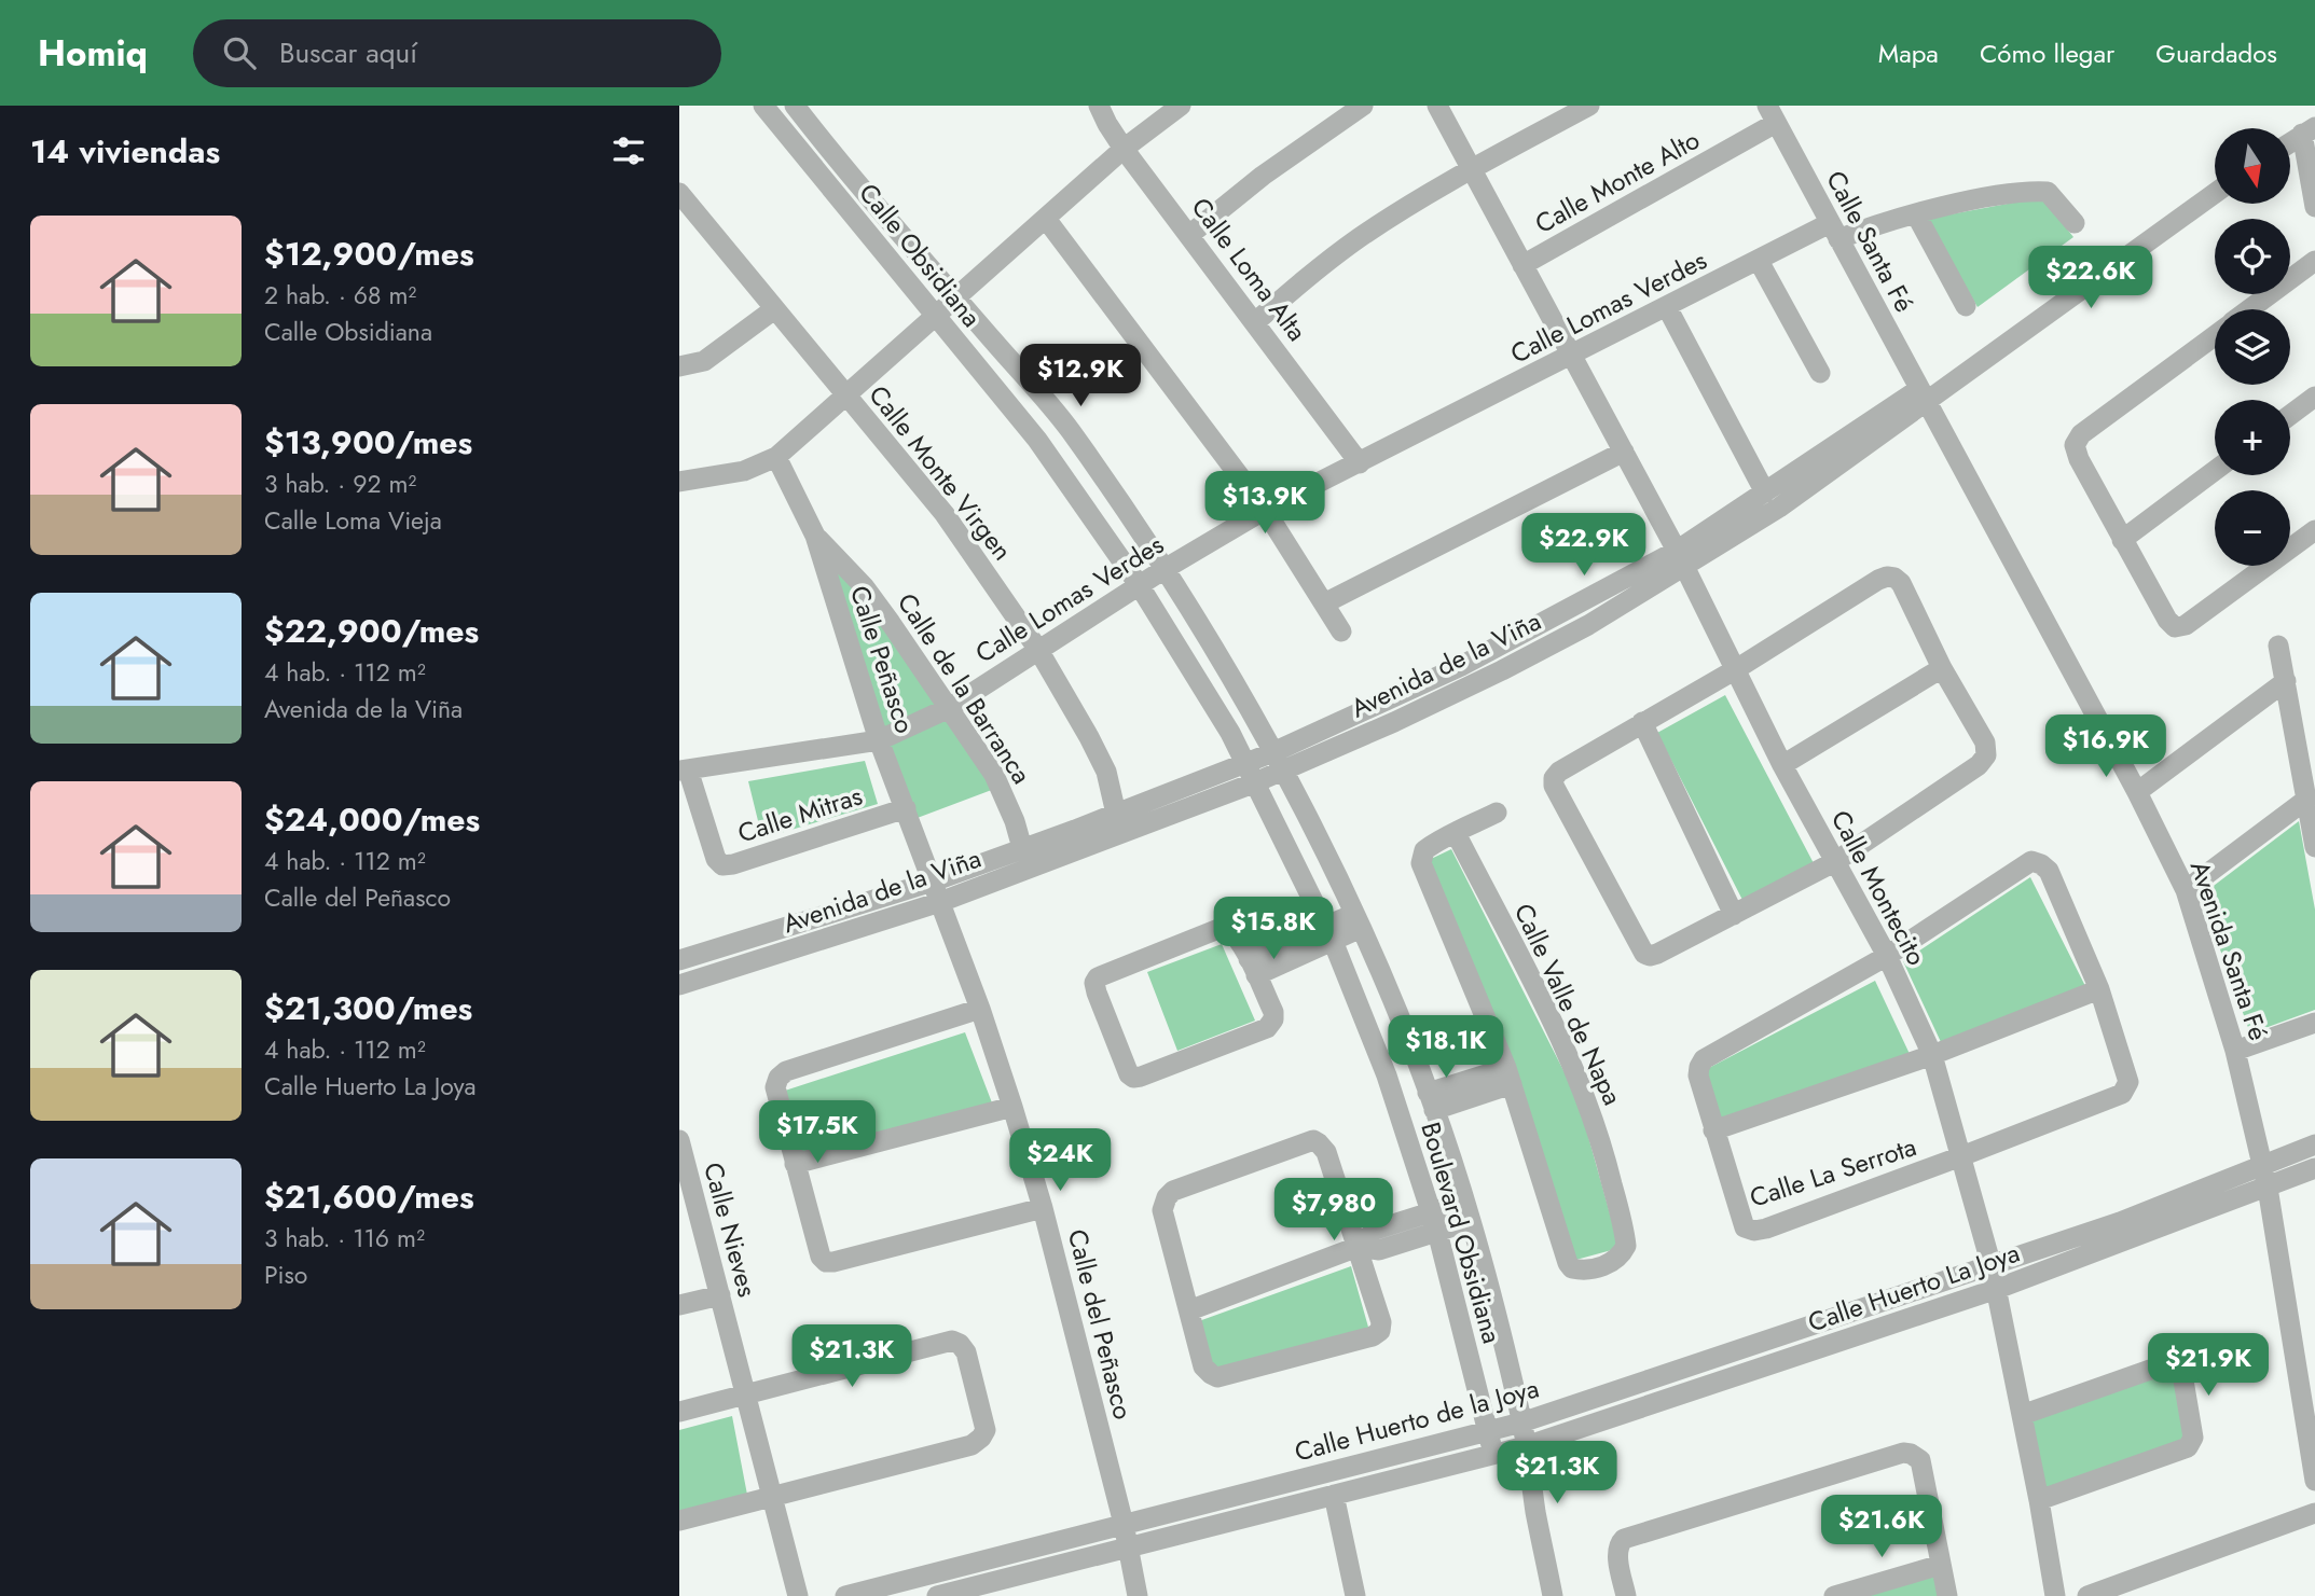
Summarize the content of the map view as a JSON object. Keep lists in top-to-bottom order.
{
  "streets": {
    "street": [
      "Calle Monte Alto",
      "Calle Santa Fé",
      "Calle Obsidiana",
      "Calle Loma Alta",
      "Calle Lomas Verdes",
      "Calle Monte Virgen",
      "Calle Peñasco",
      "Avenida de la Viña",
      "Calle de la Barranca",
      "Calle Mitras",
      "Calle Montecito",
      "Avenida Santa Fé",
      "Calle Valle de Napa",
      "Calle La Serrota",
      "Calle Nieves",
      "Boulevard Obsidiana",
      "Calle Huerto La Joya",
      "Calle del Peñasco",
      "Calle Huerto de la Joya"
    ]
  },
  "crossings": [
    ["Calle Monte Alto", "Calle Santa Fé"],
    ["Calle Monte Alto", "Calle Montecito"],
    ["Calle Santa Fé", "Calle Lomas Verdes"],
    ["Calle Santa Fé", "Avenida de la Viña"],
    ["Calle Santa Fé", "Avenida Santa Fé"],
    ["Calle Obsidiana", "Calle Lomas Verdes"],
    ["Calle Obsidiana", "Avenida de la Viña"],
    ["Calle Obsidiana", "Boulevard Obsidiana"],
    ["Calle Loma Alta", "Calle Lomas Verdes"],
    ["Calle Lomas Verdes", "Calle Monte Virgen"],
    ["Calle Lomas Verdes", "Calle Peñasco"],
    ["Calle Lomas Verdes", "Calle de la Barranca"],
    ["Calle Lomas Verdes", "Calle Mitras"],
    ["Calle Lomas Verdes", "Calle Montecito"],
    ["Calle Monte Virgen", "Avenida de la Viña"],
    ["Calle Peñasco", "Avenida de la Viña"],
    ["Calle Peñasco", "Calle de la Barranca"],
    ["Calle Peñasco", "Calle Mitras"],
    ["Calle Peñasco", "Calle del Peñasco"],
    ["Avenida de la Viña", "Calle de la Barranca"],
    ["Avenida de la Viña", "Calle Montecito"],
    ["Avenida de la Viña", "Avenida Santa Fé"],
    ["Avenida de la Viña", "Boulevard Obsidiana"],
    ["Avenida de la Viña", "Calle del Peñasco"],
    ["Calle Montecito", "Calle La Serrota"],
    ["Calle Montecito", "Calle Huerto La Joya"],
    ["Calle Montecito", "Calle Huerto de la Joya"],
    ["Avenida Santa Fé", "Calle Huerto La Joya"],
    ["Boulevard Obsidiana", "Calle Huerto La Joya"],
    ["Boulevard Obsidiana", "Calle Huerto de la Joya"],
    ["Calle Huerto La Joya", "Calle del Peñasco"],
    ["Calle Huerto La Joya", "Calle Huerto de la Joya"],
    ["Calle del Peñasco", "Calle Huerto de la Joya"]
  ],
  "north": "bottom",
  "page": {
    "header": "Homiq",
    "search": "Buscar aquí",
    "nav": ["Mapa", "Cómo llegar", "Guardados"],
    "heading": "14 viviendas",
    "map_buttons": ["+", "−"],
    "list": [
      {
        "name": "$12,900/mes",
        "note": "2 hab. · 68 m² · Calle Obsidiana"
      },
      {
        "name": "$13,900/mes",
        "note": "3 hab. · 92 m² · Calle Loma Vieja"
      },
      {
        "name": "$22,900/mes",
        "note": "4 hab. · 112 m² · Avenida de la Viña"
      },
      {
        "name": "$24,000/mes",
        "note": "4 hab. · 112 m² · Calle del Peñasco"
      },
      {
        "name": "$21,300/mes",
        "note": "4 hab. · 112 m² · Calle Huerto La Joya"
      },
      {
        "name": "$21,600/mes",
        "note": "3 hab. · 116 m² · Piso"
      }
    ],
    "price": [
      "$22.6K",
      "$12.9K",
      "$13.9K",
      "$22.9K",
      "$16.9K",
      "$15.8K",
      "$18.1K",
      "$17.5K",
      "$24K",
      "$7,980",
      "$21.3K",
      "$21.9K",
      "$21.3K",
      "$21.6K"
    ]
  }
}
